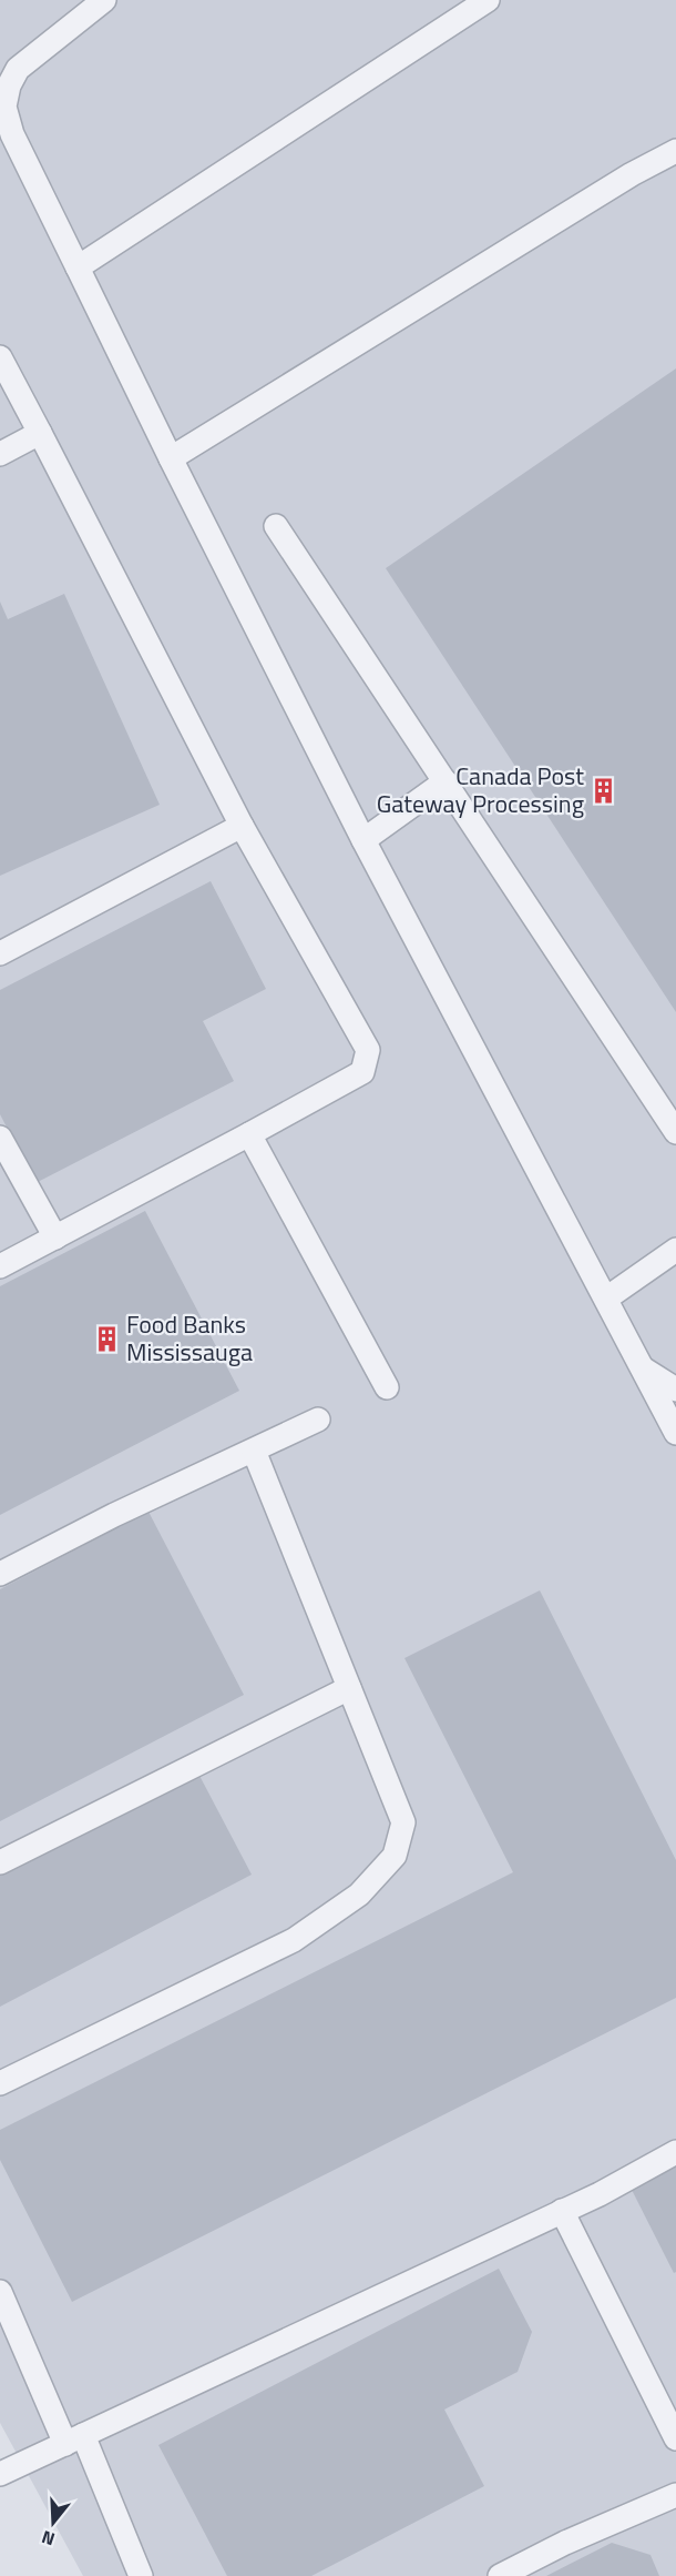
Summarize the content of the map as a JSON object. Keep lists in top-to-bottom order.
{
  "places": {
    "building": ["Canada Post Gateway Processing", "Food Banks Mississauga"]
  },
  "north": "bottom"
}
